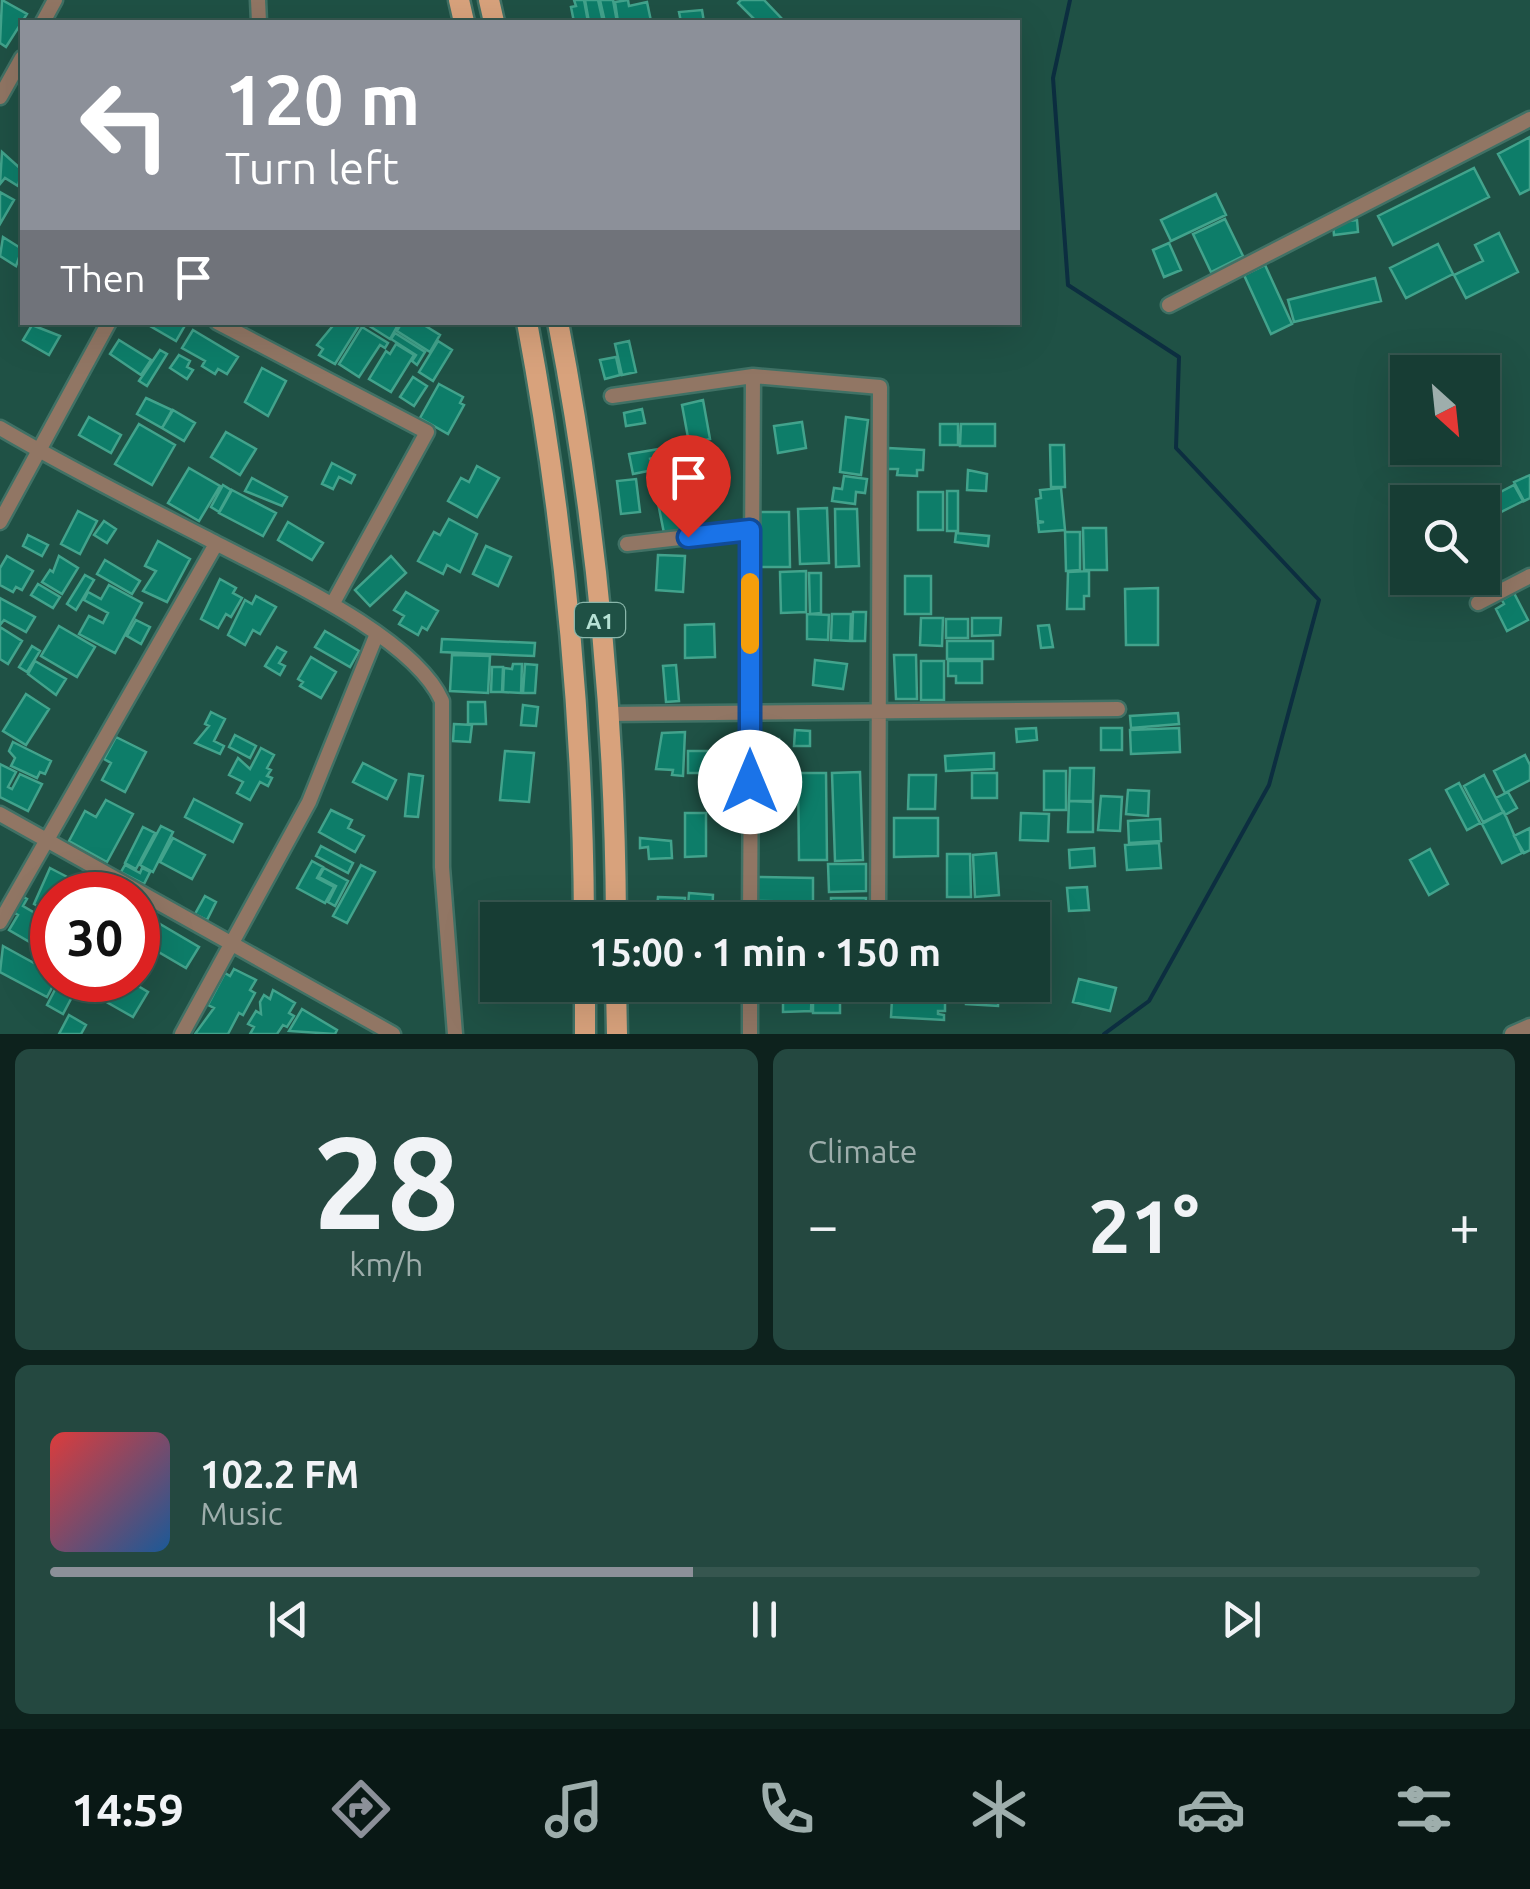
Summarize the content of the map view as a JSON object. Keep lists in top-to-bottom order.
{
  "streets": {
    "main road": ["A1"]
  },
  "north": "bottom right",
  "page": {
    "turn": ["120 m", "Turn left"],
    "then": "Then",
    "limit": "30",
    "trip": "15:00 · 1 min · 150 m",
    "tile": [
      ["28", "km/h"],
      "Climate"
    ],
    "heat": ["−", "21°", "+"],
    "song": ["102.2 FM", "Music"],
    "tabs": "14:59"
  }
}
